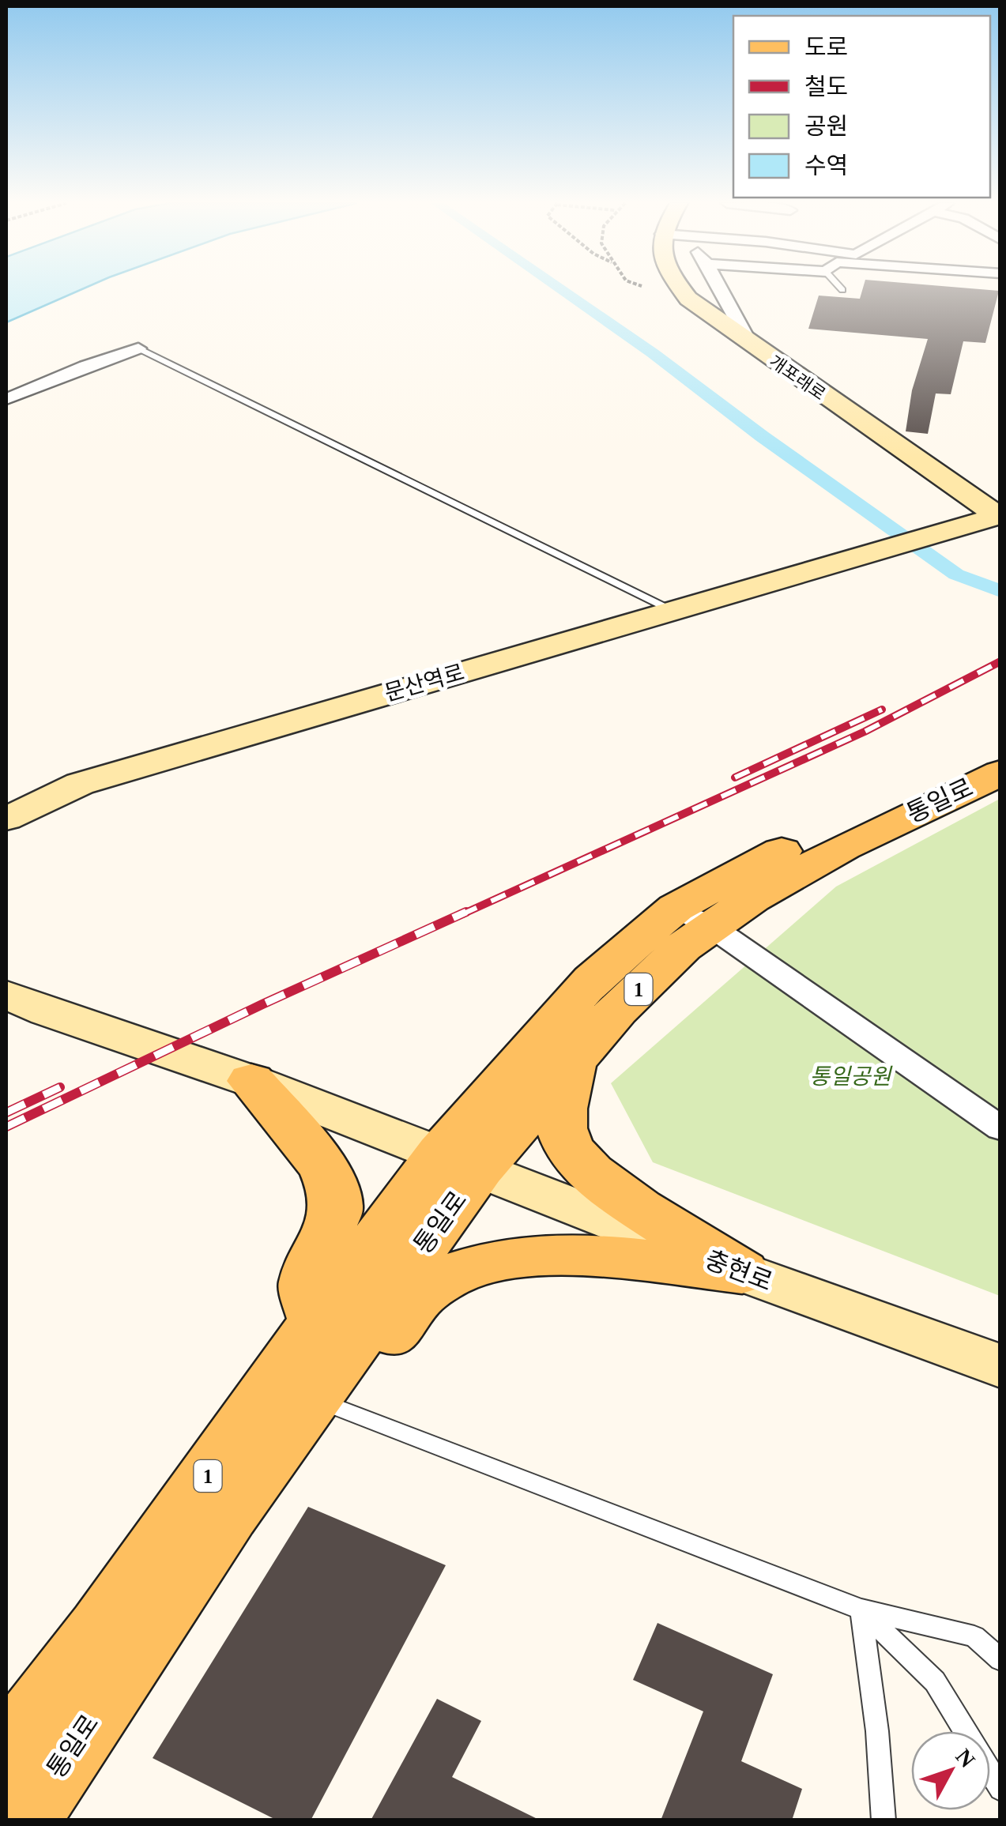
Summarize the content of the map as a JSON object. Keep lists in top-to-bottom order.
{
  "streets": {
    "main road": ["통일로", "1"],
    "street": ["개포래로", "문산역로", "충현로"]
  },
  "crossings": [
    ["개포래로", "문산역로"],
    ["통일로", "충현로"]
  ],
  "parks": ["통일공원"],
  "legend": [
    "도로",
    "철도",
    "공원",
    "수역"
  ],
  "north": "top right"
}
